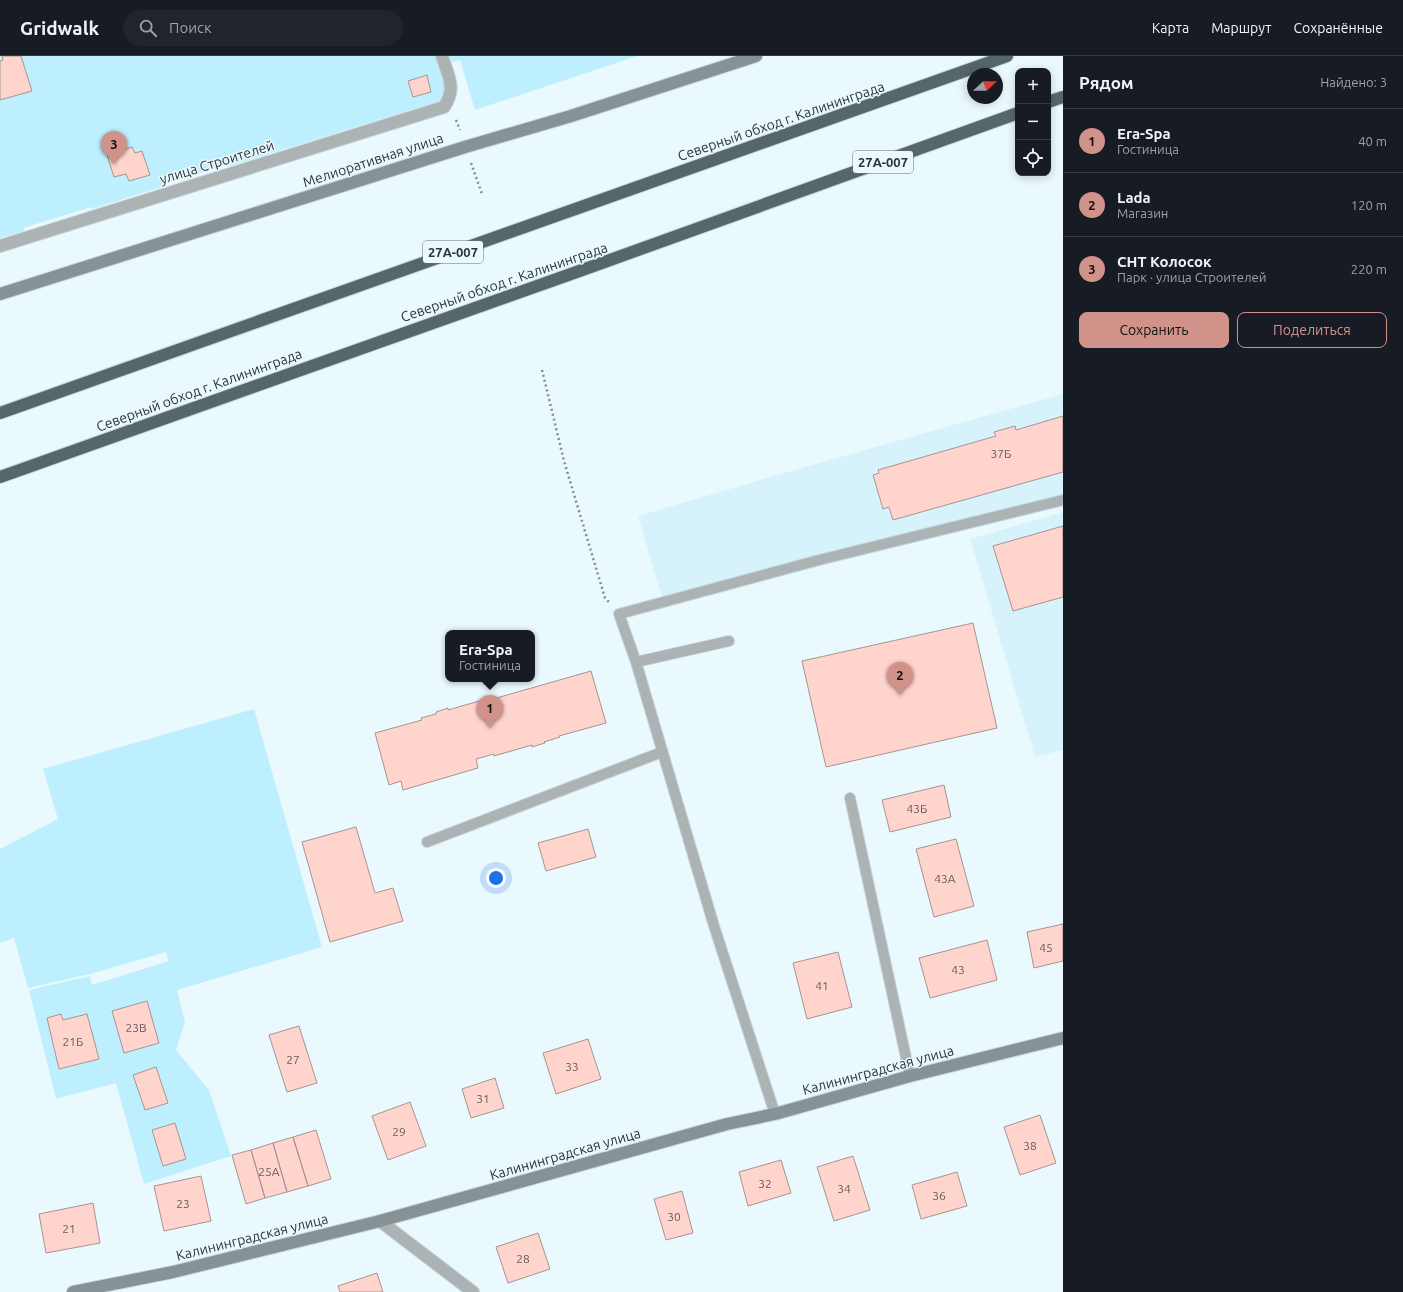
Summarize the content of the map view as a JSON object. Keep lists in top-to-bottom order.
{
  "streets": {
    "highway": ["Северный обход г. Калининграда", "27А-007"],
    "street": ["Мелиоративная улица", "улица Строителей", "Калининградская улица"]
  },
  "house_numbers": [
    "37Б",
    "43Б",
    "43А",
    "45",
    "43",
    "41",
    "23В",
    "21Б",
    "27",
    "33",
    "31",
    "29",
    "38",
    "25А",
    "32",
    "34",
    "36",
    "23",
    "30",
    "21",
    "28"
  ],
  "north": "right",
  "page": {
    "header": "Gridwalk",
    "search": "Поиск",
    "nav": ["Карта", "Маршрут", "Сохранённые"],
    "heading": ["Рядом", "Найдено: 3"],
    "map_buttons": ["+", "−"],
    "list": [
      {
        "mark": "1",
        "name": "Era-Spa",
        "note": "Гостиница",
        "value": "40 m"
      },
      {
        "mark": "2",
        "name": "Lada",
        "note": "Магазин",
        "value": "120 m"
      },
      {
        "mark": "3",
        "name": "СНТ Колосок",
        "note": "Парк · улица Строителей",
        "value": "220 m"
      }
    ],
    "pins": ["3", "2", "1"],
    "buttons": ["Сохранить", "Поделиться"],
    "popup": ["Era-Spa", "Гостиница"]
  }
}
